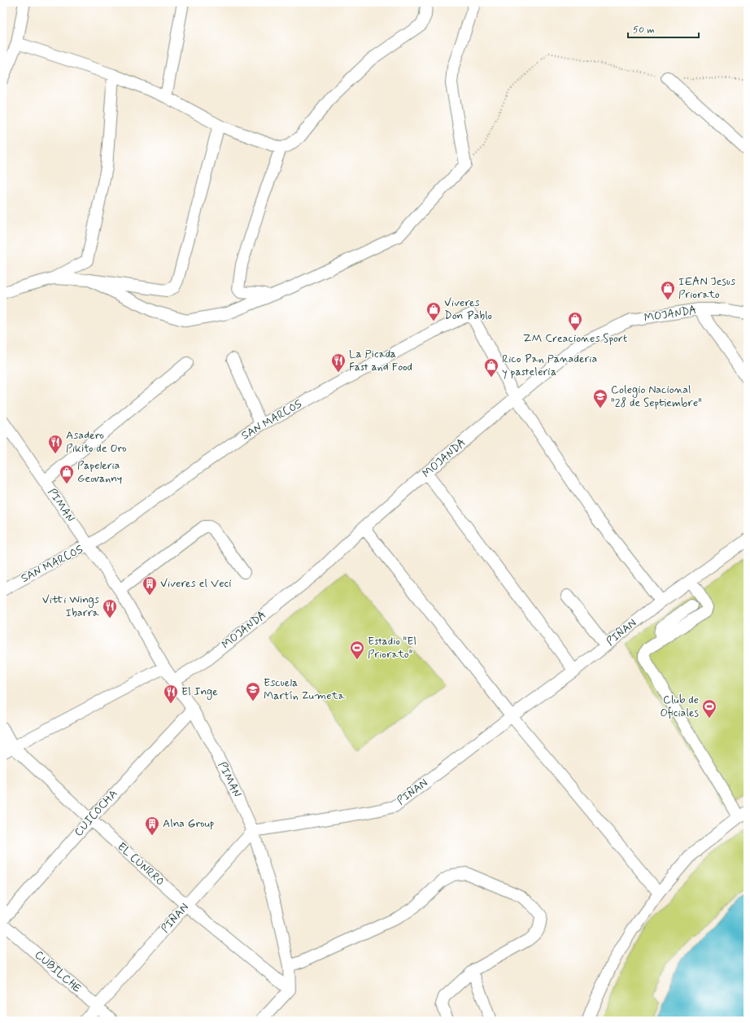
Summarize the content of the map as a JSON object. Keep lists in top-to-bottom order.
{
  "streets": {
    "street": [
      "MOJANDA",
      "SAN MARCOS",
      "PIMAN",
      "PIÑAN",
      "CUICOCHA",
      "EL CUNRRO",
      "CUBILCHE"
    ]
  },
  "crossings": [
    ["MOJANDA", "SAN MARCOS"],
    ["MOJANDA", "PIMAN"],
    ["SAN MARCOS", "PIMAN"],
    ["PIMAN", "PIÑAN"],
    ["PIMAN", "CUICOCHA"],
    ["PIMAN", "EL CUNRRO"],
    ["PIÑAN", "EL CUNRRO"],
    ["PIÑAN", "CUBILCHE"],
    ["CUICOCHA", "EL CUNRRO"]
  ],
  "places": {
    "shop": [
      "IEAN Jesus Priorato",
      "Viveres Don Pablo",
      "ZM Creaciones Sport",
      "Rico Pan Panaderia y pasteleria",
      "Papeleria Geovanny"
    ],
    "restaurant": [
      "La Picada Fast and Food",
      "Asadero Pikito de Oro",
      "Vitti Wings Ibarra",
      "El Inge"
    ],
    "school or university": ["Colegio Nacional \"28 de Septiembre\"", "Escuela Martín Zumeta"],
    "building": ["Viveres el Veci", "Alna Group"],
    "sports": ["Estadio \"El Priorato\"", "Club de Oficiales"]
  },
  "scale_bar": "50 m"
}
